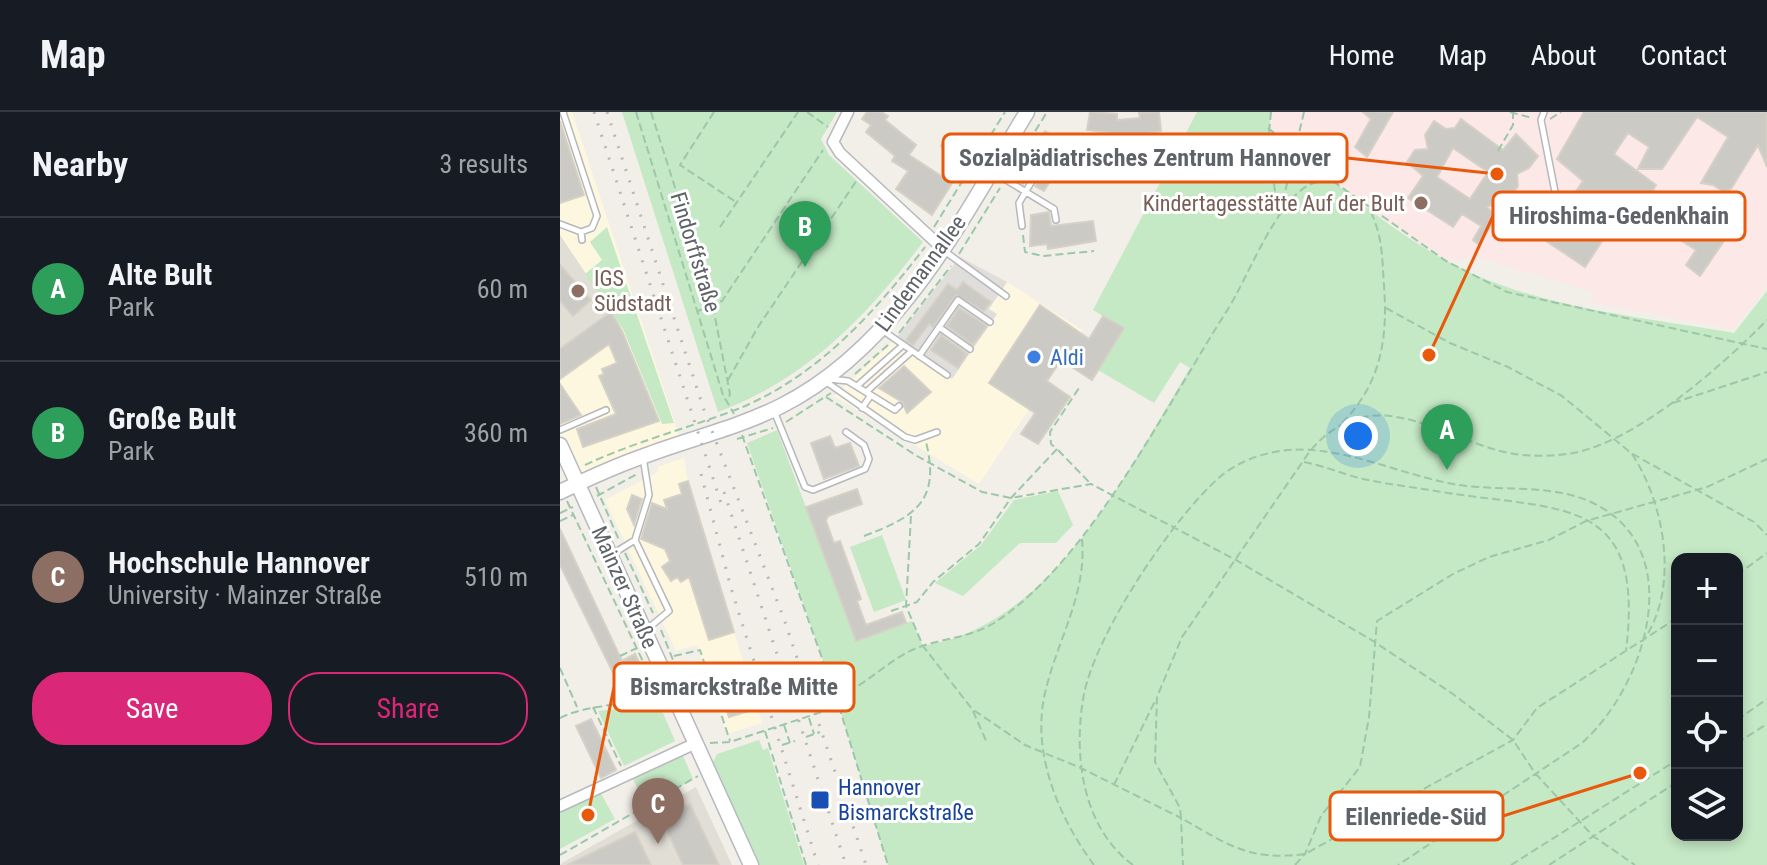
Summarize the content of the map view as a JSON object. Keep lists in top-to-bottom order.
{
  "streets": {
    "street": ["Lindemannallee", "Mainzer Straße"],
    "path": ["Findorffstraße"]
  },
  "crossings": [
    ["Lindemannallee", "Mainzer Straße"]
  ],
  "places": {
    "other": [
      "Sozialpädiatrisches Zentrum Hannover",
      "Kindertagesstätte Auf der Bult",
      "IGS Südstadt",
      "Hiroshima-Gedenkhain",
      "Aldi",
      "Eilenriede-Süd",
      "Bismarckstraße Mitte"
    ],
    "transit": ["Hannover Bismarckstraße"]
  },
  "page": {
    "header": "Map",
    "nav": [
      "Home",
      "Map",
      "About",
      "Contact"
    ],
    "heading": ["Nearby", "3 results"],
    "pins": ["B", "A", "C"],
    "list": [
      {
        "mark": "A",
        "name": "Alte Bult",
        "note": "Park",
        "value": "60 m"
      },
      {
        "mark": "B",
        "name": "Große Bult",
        "note": "Park",
        "value": "360 m"
      },
      {
        "mark": "C",
        "name": "Hochschule Hannover",
        "note": "University · Mainzer Straße",
        "value": "510 m"
      }
    ],
    "map_buttons": ["+", "−"],
    "buttons": ["Save", "Share"]
  }
}
